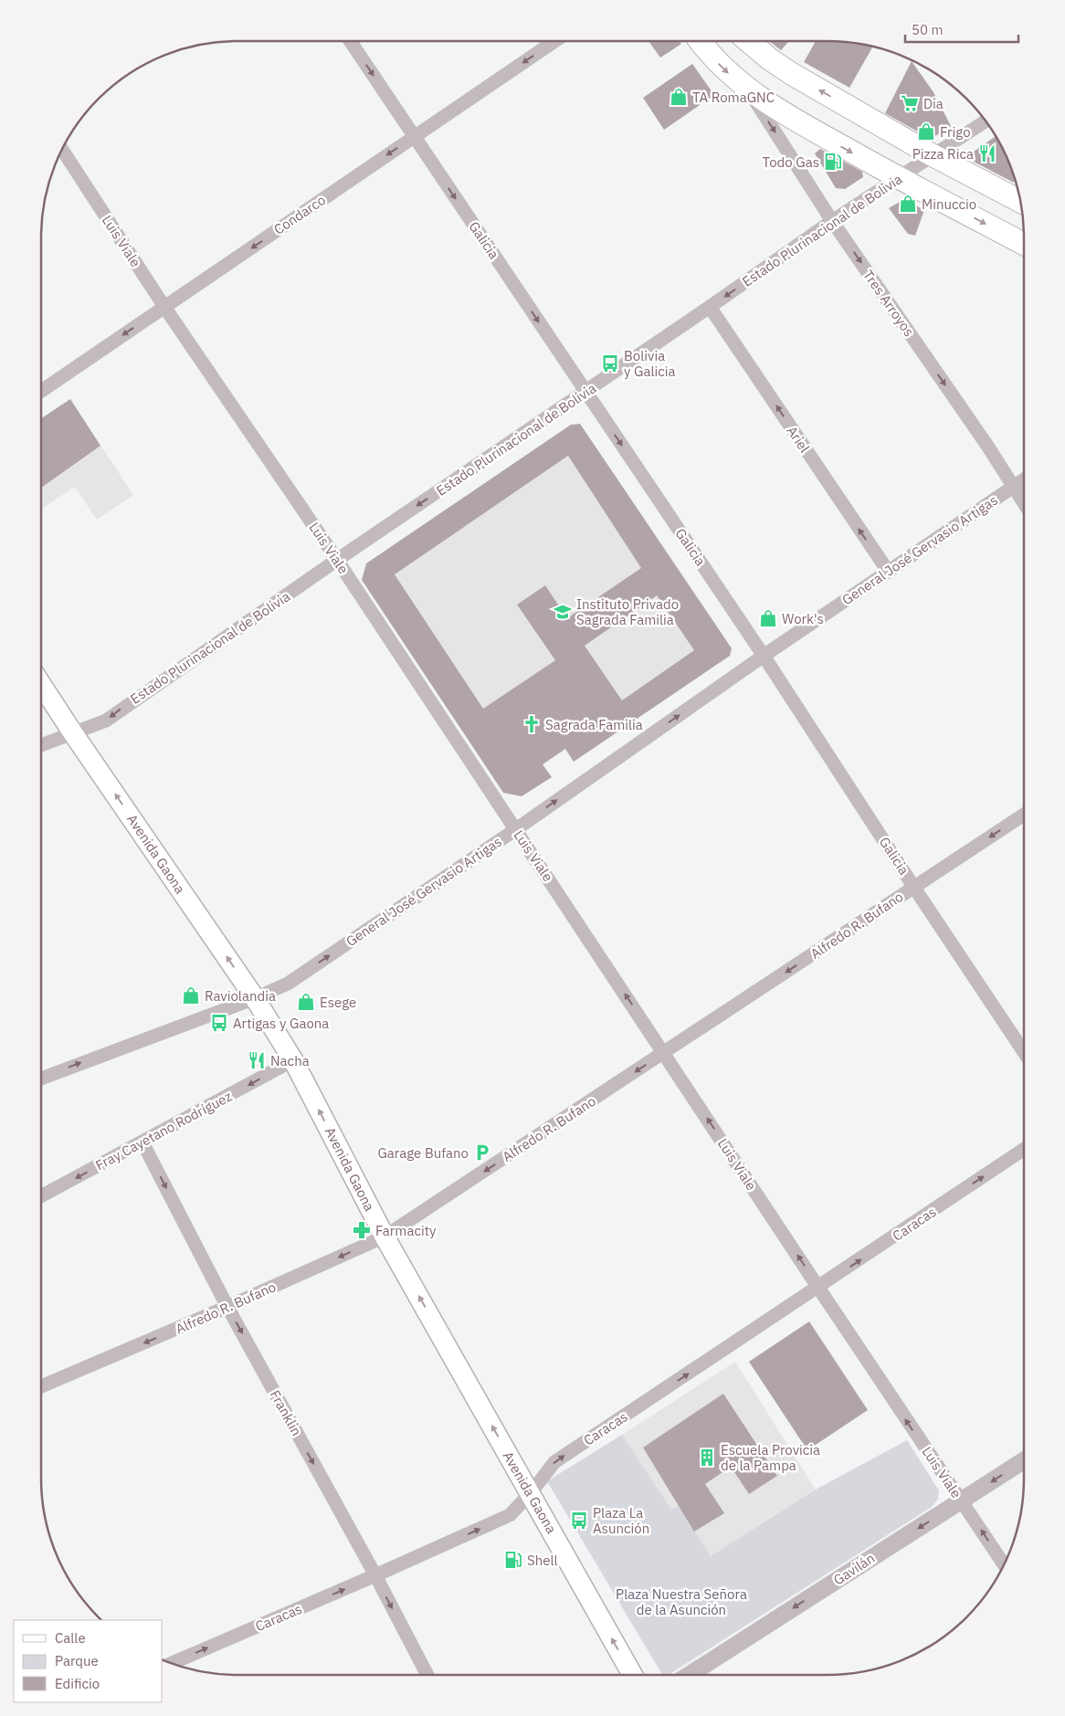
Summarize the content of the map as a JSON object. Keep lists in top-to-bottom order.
{
  "streets": {
    "main road": ["Avenida Gaona"],
    "street": [
      "Condarco",
      "Estado Plurinacional de Bolivia",
      "Galicia",
      "Luis Viale",
      "Tres Arroyos",
      "Ariel",
      "General José Gervasio Artigas",
      "Alfredo R. Bufano",
      "Fray Cayetano Rodríguez",
      "Caracas",
      "Franklin",
      "Gavilán"
    ]
  },
  "crossings": [
    ["Condarco", "Galicia"],
    ["Condarco", "Luis Viale"],
    ["Estado Plurinacional de Bolivia", "Galicia"],
    ["Estado Plurinacional de Bolivia", "Luis Viale"],
    ["Estado Plurinacional de Bolivia", "Tres Arroyos"],
    ["Estado Plurinacional de Bolivia", "Ariel"],
    ["Estado Plurinacional de Bolivia", "Avenida Gaona"],
    ["Galicia", "General José Gervasio Artigas"],
    ["Galicia", "Alfredo R. Bufano"],
    ["Luis Viale", "General José Gervasio Artigas"],
    ["Luis Viale", "Alfredo R. Bufano"],
    ["Luis Viale", "Caracas"],
    ["Luis Viale", "Gavilán"],
    ["Tres Arroyos", "General José Gervasio Artigas"],
    ["Ariel", "General José Gervasio Artigas"],
    ["General José Gervasio Artigas", "Avenida Gaona"],
    ["Avenida Gaona", "Alfredo R. Bufano"],
    ["Avenida Gaona", "Fray Cayetano Rodríguez"],
    ["Avenida Gaona", "Caracas"],
    ["Alfredo R. Bufano", "Franklin"],
    ["Fray Cayetano Rodríguez", "Franklin"],
    ["Caracas", "Franklin"]
  ],
  "one_way": [
    "Condarco",
    "Estado Plurinacional de Bolivia",
    "Galicia",
    "Luis Viale",
    "Tres Arroyos",
    "Ariel",
    "General José Gervasio Artigas",
    "Avenida Gaona",
    "Alfredo R. Bufano",
    "Fray Cayetano Rodríguez",
    "Caracas",
    "Franklin",
    "Gavilán"
  ],
  "parks": ["Plaza Nuestra Señora de la Asunción"],
  "places": {
    "shop": [
      "TA RomaGNC",
      "Frigo",
      "Minuccio",
      "Work's",
      "Raviolandia",
      "Esege"
    ],
    "supermarket": ["Dia"],
    "restaurant": ["Pizza Rica", "Nacha"],
    "fuel station": ["Todo Gas", "Shell"],
    "bus stop": ["Bolivia y Galicia", "Artigas y Gaona", "Plaza La Asunción"],
    "school or university": ["Instituto Privado Sagrada Familia"],
    "church": ["Sagrada Familia"],
    "parking": ["Garage Bufano"],
    "pharmacy": ["Farmacity"],
    "building": ["Escuela Provicia de la Pampa"]
  },
  "legend": ["Calle", "Parque", "Edificio"],
  "scale_bar": "50 m"
}
